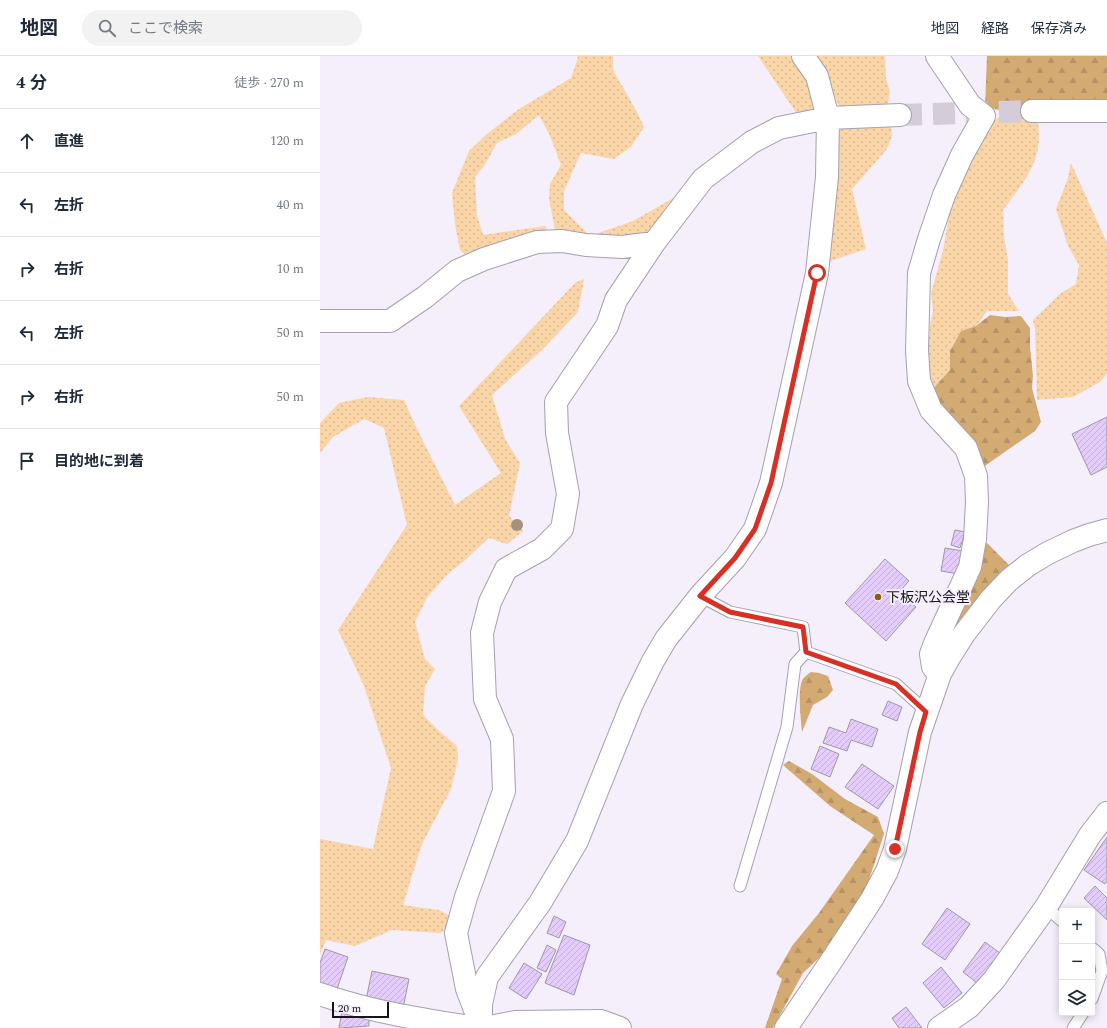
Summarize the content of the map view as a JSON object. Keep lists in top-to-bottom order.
{
  "places": ["下板沢公会堂"],
  "scale_bar": "20 m",
  "page": {
    "header": "地図",
    "search": "ここで検索",
    "nav": ["地図", "経路", "保存済み"],
    "heading": ["4 分", "徒歩 · 270 m"],
    "list": [
      ["直進", "120 m"],
      ["左折", "40 m"],
      ["右折", "10 m"],
      ["左折", "50 m"],
      ["右折", "50 m"],
      "目的地に到着"
    ],
    "map_buttons": ["+", "−"],
    "scale": "20 m"
  }
}
